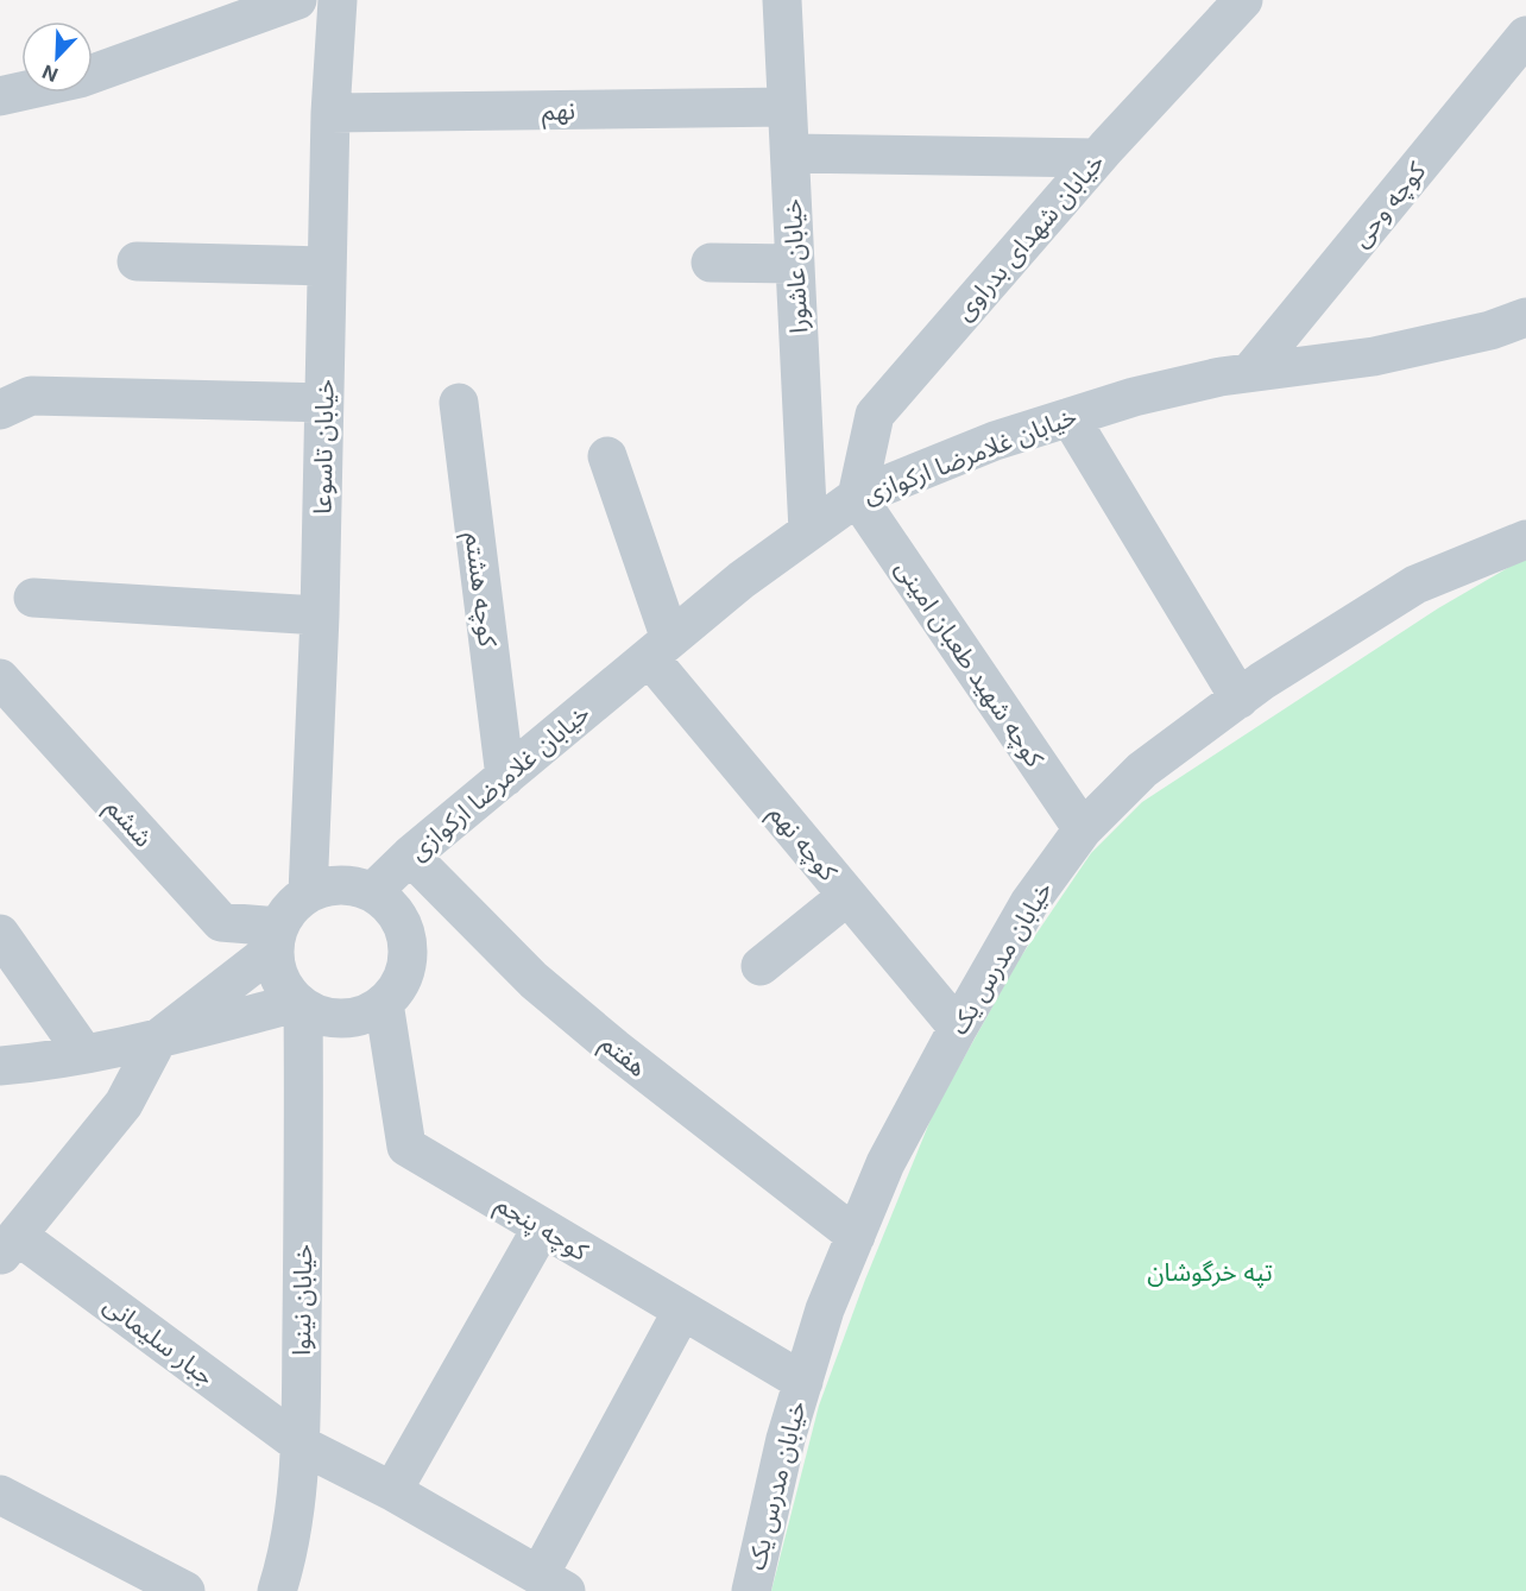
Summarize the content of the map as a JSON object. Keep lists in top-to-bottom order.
{
  "streets": {
    "street": [
      "نهم",
      "کوچه وحی",
      "خیابان شهدای بدراوی",
      "خیابان عاشورا",
      "خیابان تاسوعا",
      "خیابان غلامرضا ارکوازی",
      "کوچه هشتم",
      "کوچه شهید طعبان امینی",
      "ششم",
      "کوچه نهم",
      "خیابان مدرس یک",
      "هفتم",
      "کوچه پنجم",
      "خیابان نینوا",
      "جبار سلیمانی"
    ]
  },
  "crossings": [
    ["نهم", "خیابان عاشورا"],
    ["نهم", "خیابان تاسوعا"],
    ["کوچه وحی", "خیابان غلامرضا ارکوازی"],
    ["خیابان شهدای بدراوی", "خیابان غلامرضا ارکوازی"],
    ["خیابان شهدای بدراوی", "کوچه شهید طعبان امینی"],
    ["خیابان عاشورا", "خیابان غلامرضا ارکوازی"],
    ["خیابان تاسوعا", "خیابان غلامرضا ارکوازی"],
    ["خیابان تاسوعا", "ششم"],
    ["خیابان تاسوعا", "کوچه پنجم"],
    ["خیابان تاسوعا", "خیابان نینوا"],
    ["خیابان غلامرضا ارکوازی", "کوچه هشتم"],
    ["خیابان غلامرضا ارکوازی", "کوچه شهید طعبان امینی"],
    ["خیابان غلامرضا ارکوازی", "ششم"],
    ["خیابان غلامرضا ارکوازی", "کوچه نهم"],
    ["خیابان غلامرضا ارکوازی", "هفتم"],
    ["خیابان غلامرضا ارکوازی", "کوچه پنجم"],
    ["خیابان غلامرضا ارکوازی", "خیابان نینوا"],
    ["کوچه شهید طعبان امینی", "خیابان مدرس یک"],
    ["ششم", "کوچه پنجم"],
    ["ششم", "خیابان نینوا"],
    ["کوچه نهم", "خیابان مدرس یک"],
    ["خیابان مدرس یک", "هفتم"],
    ["خیابان مدرس یک", "کوچه پنجم"],
    ["کوچه پنجم", "خیابان نینوا"],
    ["خیابان نینوا", "جبار سلیمانی"]
  ],
  "parks": ["تپه خرگوشان"],
  "north": "bottom left"
}
